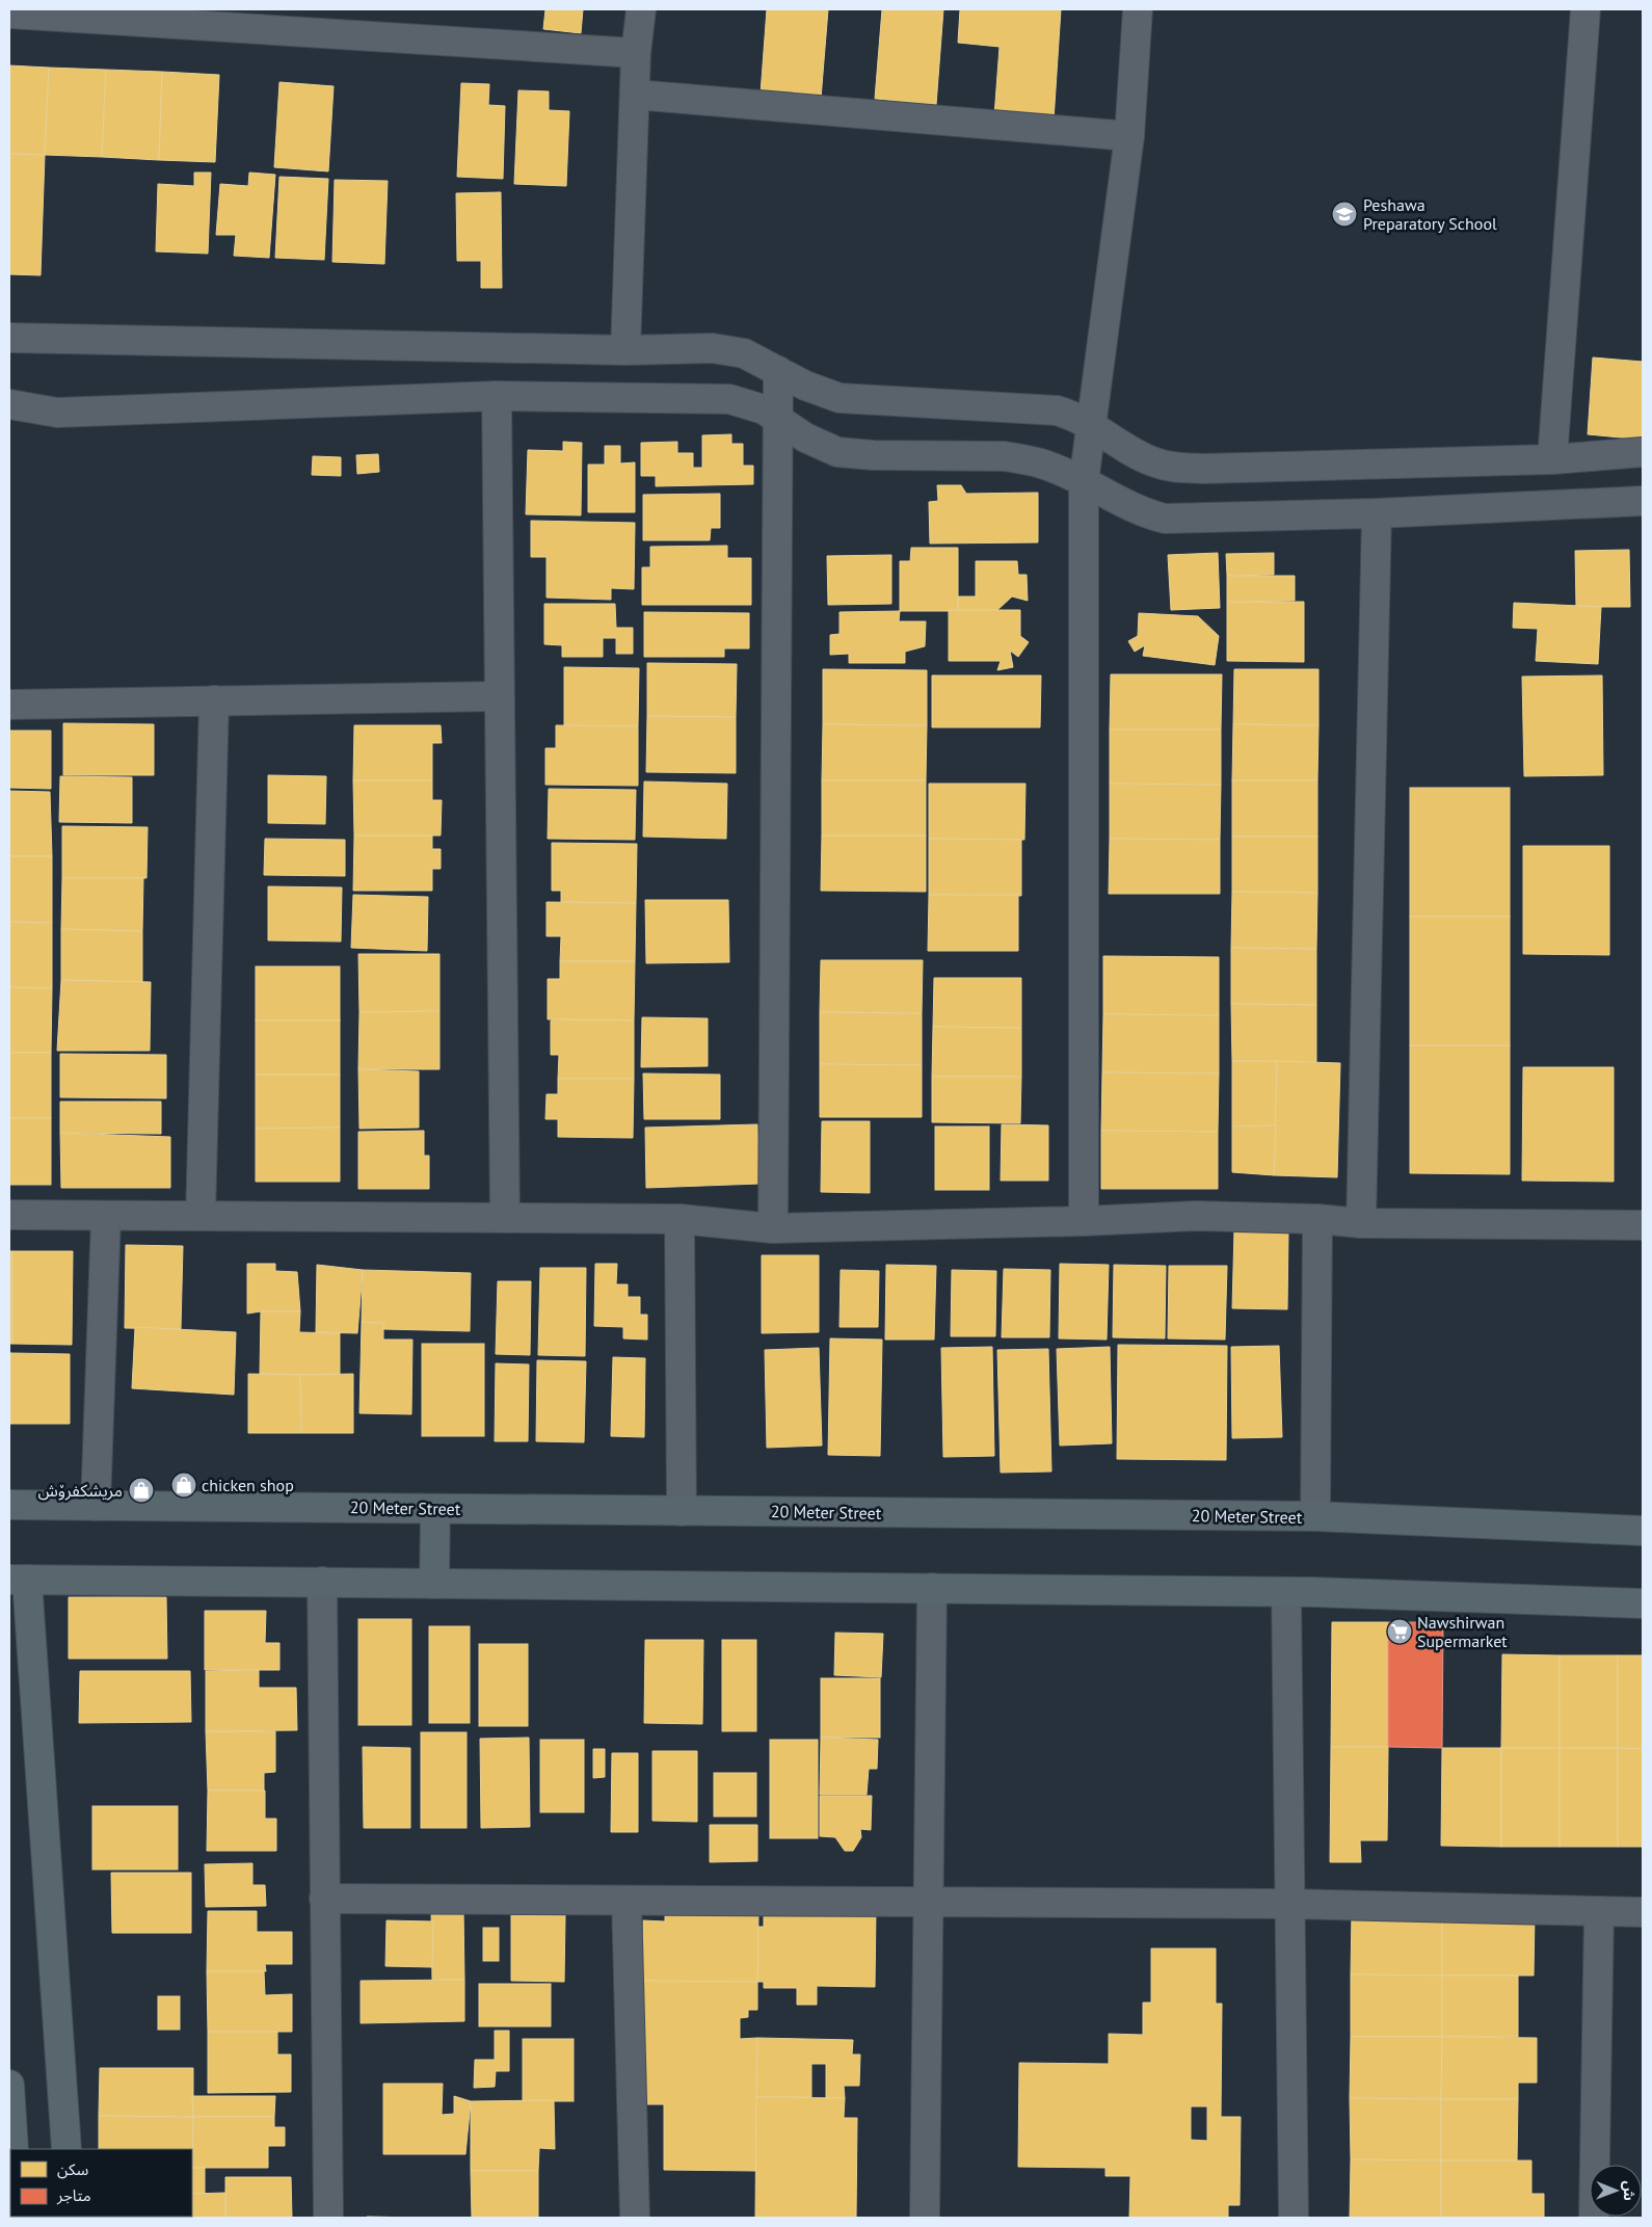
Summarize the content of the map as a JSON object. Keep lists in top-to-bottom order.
{
  "streets": {
    "main road": ["20 Meter Street"]
  },
  "places": {
    "school or university": ["Peshawa Preparatory School"],
    "shop": ["chicken shop", "مریشکفرۆش"],
    "supermarket": ["Nawshirwan Supermarket"]
  },
  "legend": ["سكن", "متاجر"],
  "north": "right"
}
